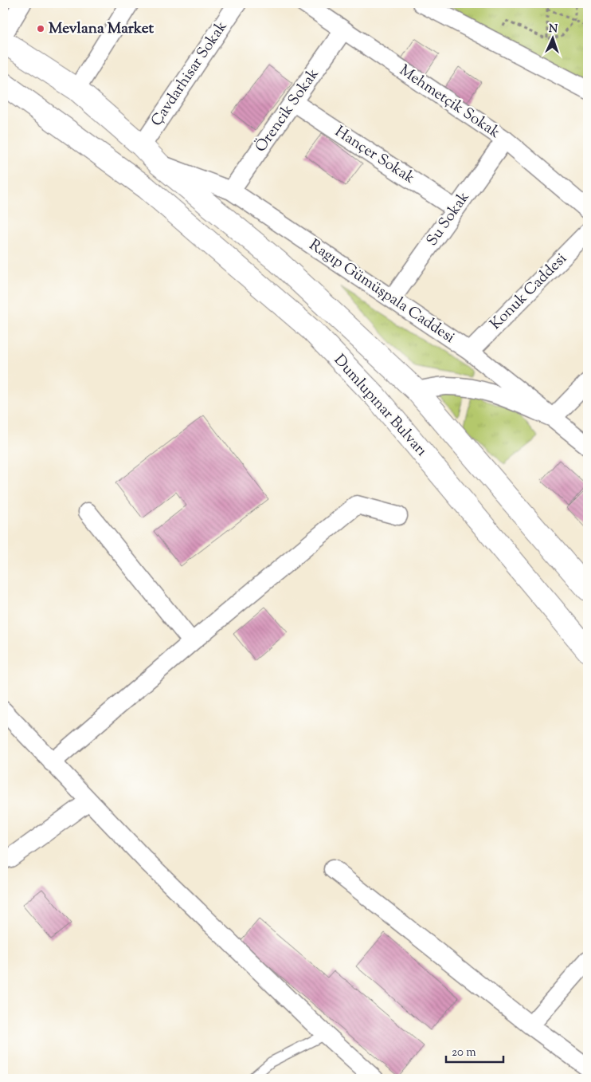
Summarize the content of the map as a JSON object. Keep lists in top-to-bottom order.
{
  "streets": {
    "main road": ["Dumlupınar Bulvarı"],
    "street": [
      "Çavdarhisar Sokak",
      "Mehmetçik Sokak",
      "Örencik Sokak",
      "Hançer Sokak",
      "Su Sokak",
      "Ragıp Gümüşpala Caddesi",
      "Konuk Caddesi"
    ]
  },
  "crossings": [
    ["Çavdarhisar Sokak", "Dumlupınar Bulvarı"],
    ["Mehmetçik Sokak", "Örencik Sokak"],
    ["Mehmetçik Sokak", "Su Sokak"],
    ["Örencik Sokak", "Hançer Sokak"],
    ["Örencik Sokak", "Ragıp Gümüşpala Caddesi"],
    ["Hançer Sokak", "Su Sokak"],
    ["Su Sokak", "Ragıp Gümüşpala Caddesi"],
    ["Ragıp Gümüşpala Caddesi", "Konuk Caddesi"],
    ["Ragıp Gümüşpala Caddesi", "Dumlupınar Bulvarı"]
  ],
  "places": ["Mevlana Market"],
  "scale_bar": "20 m",
  "north": "top"
}
